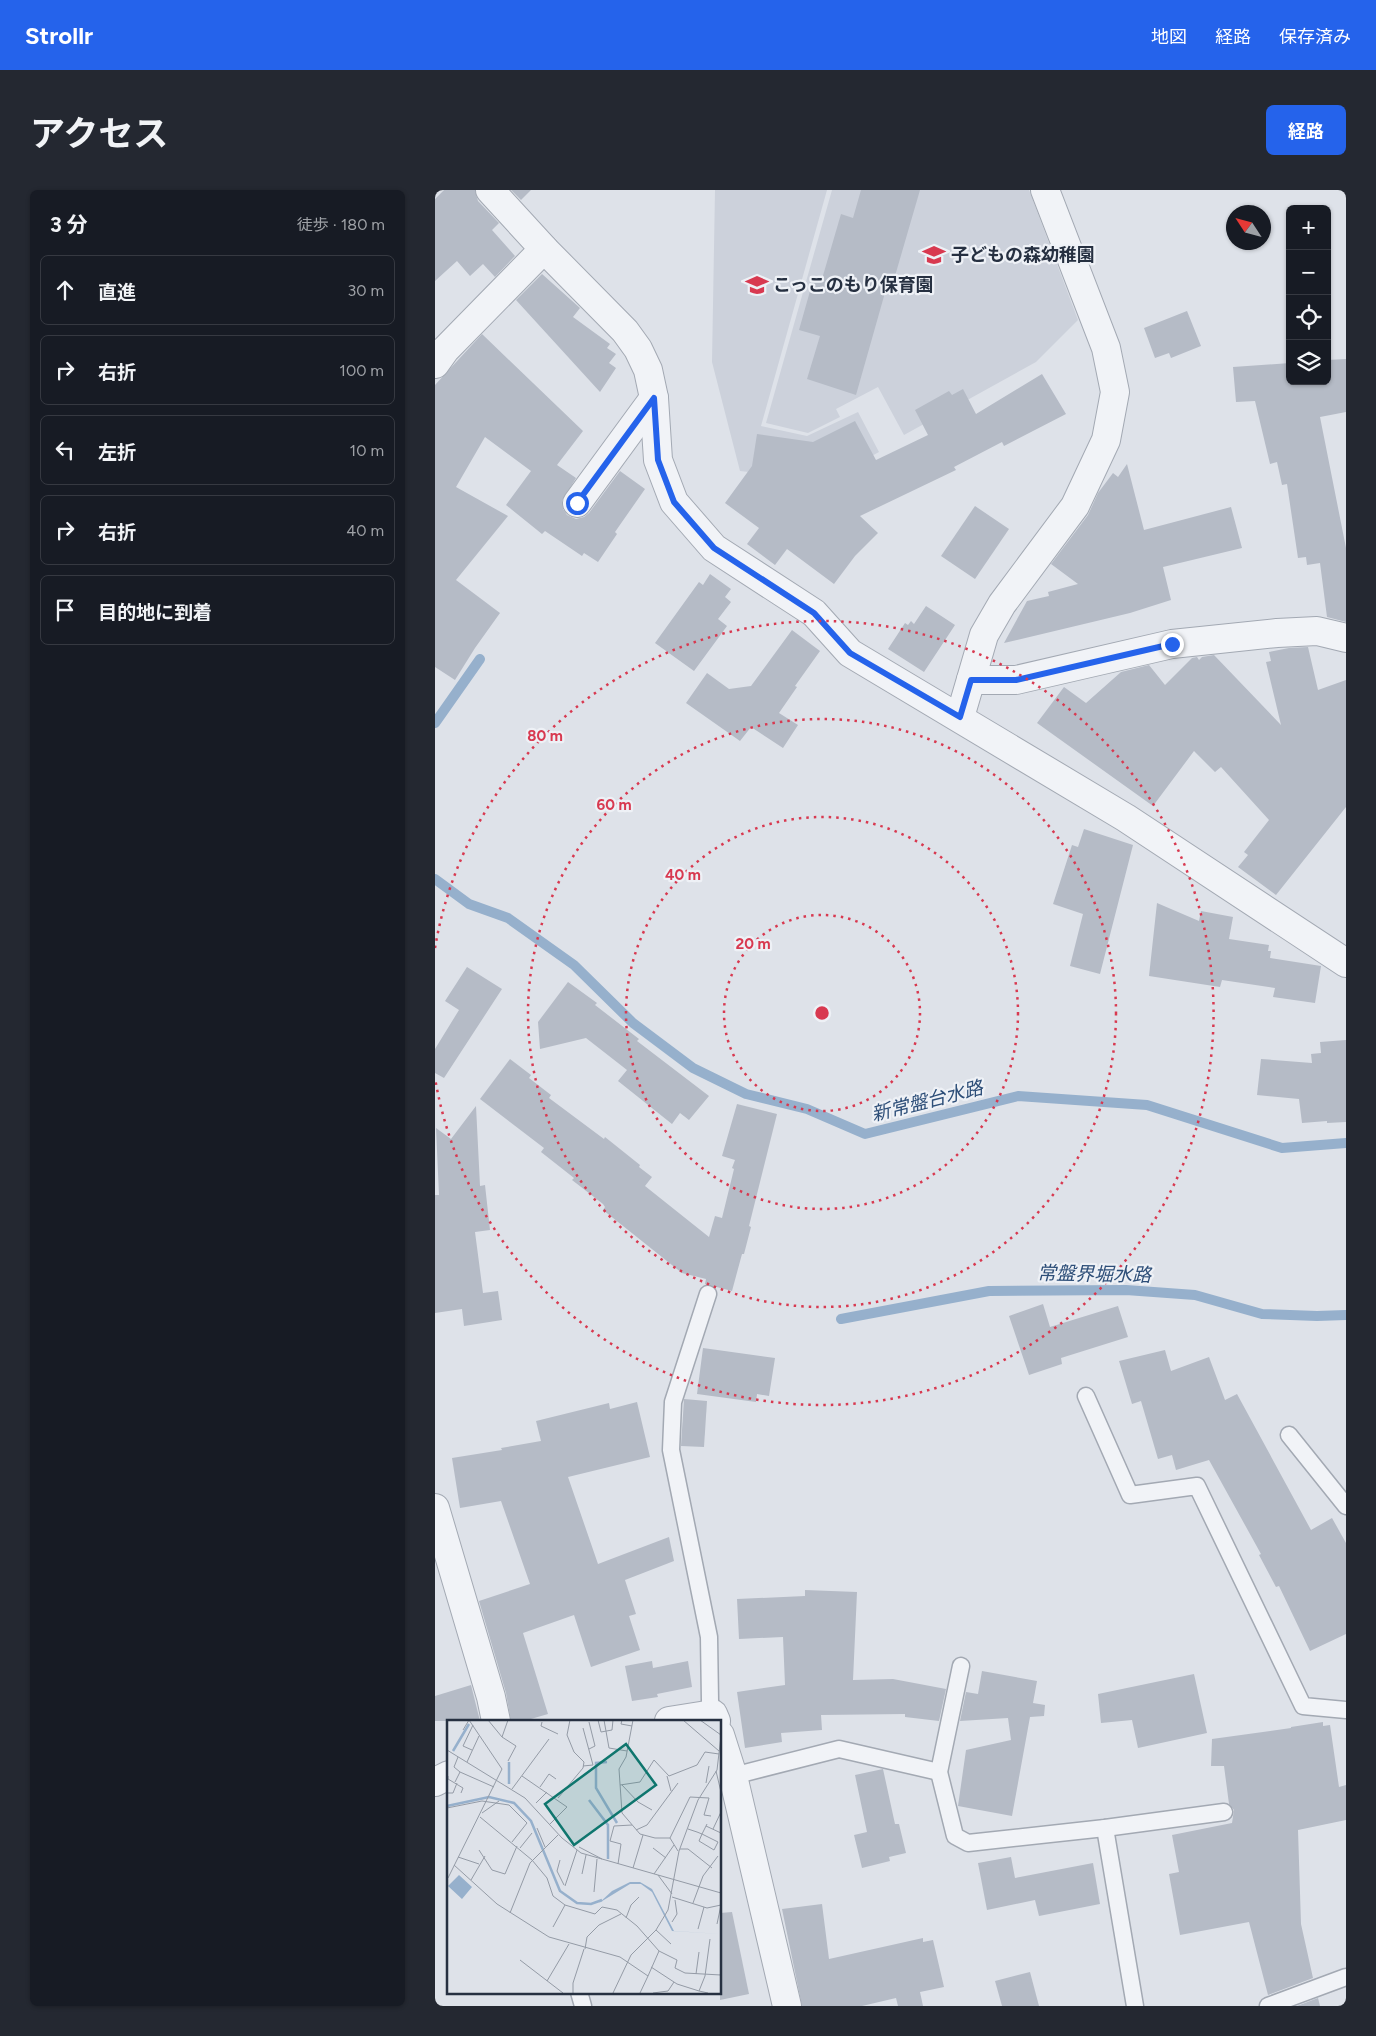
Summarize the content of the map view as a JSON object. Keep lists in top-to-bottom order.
{
  "water": ["新常盤台水路", "常盤界堀水路"],
  "places": {
    "school or university": ["子どもの森幼稚園", "こっこのもり保育園"]
  },
  "north": "top left",
  "page": {
    "header": "Strollr",
    "nav": ["地図", "経路", "保存済み"],
    "title": "アクセス",
    "buttons": "経路",
    "heading": ["3 分", "徒歩 · 180 m"],
    "map_buttons": ["+", "−"],
    "list": [
      ["直進", "30 m"],
      ["右折", "100 m"],
      ["左折", "10 m"],
      ["右折", "40 m"],
      "目的地に到着"
    ]
  },
  "rings": [
    "80 m",
    "60 m",
    "40 m",
    "20 m"
  ]
}
